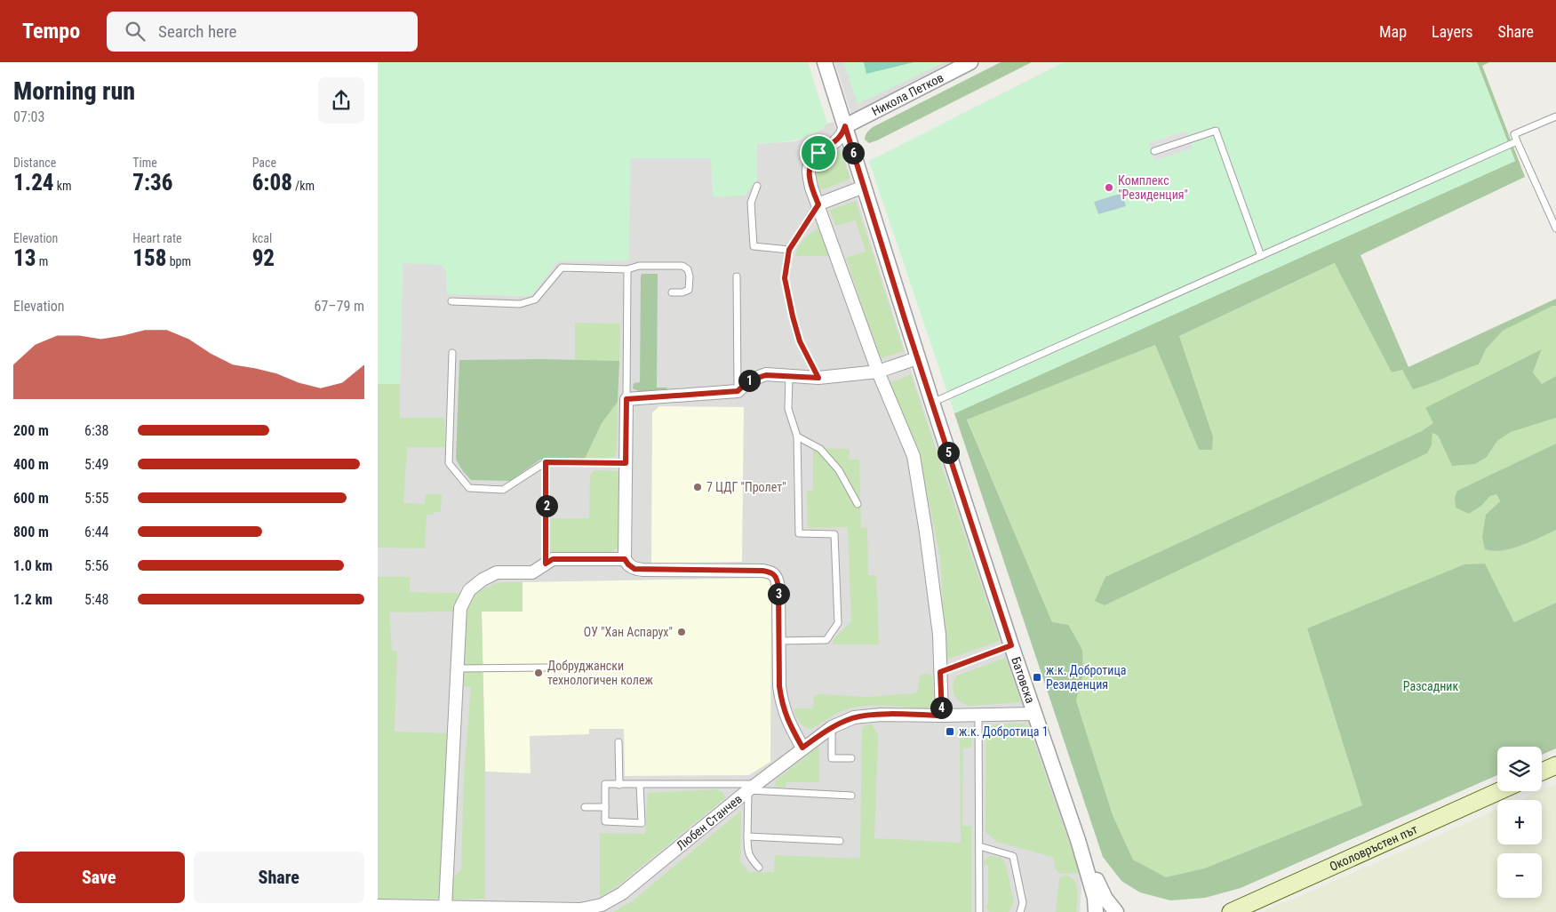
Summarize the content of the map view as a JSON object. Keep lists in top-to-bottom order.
{
  "streets": {
    "main road": ["Околовръстен път"],
    "street": ["Никола Петков", "Батовска", "Любен Станчев"]
  },
  "crossings": [
    ["Никола Петков", "Батовска"],
    ["Батовска", "Любен Станчев"]
  ],
  "parks": ["Разсадник"],
  "places": {
    "other": [
      "Комплекс \"Резиденция\"",
      "7 ЦДГ \"Пролет\"",
      "ОУ \"Хан Аспарух\"",
      "Добруджански технологичен колеж"
    ],
    "transit": ["ж.к. Добротица Резиденция", "ж.к. Добротица 1"]
  },
  "page": {
    "header": "Tempo",
    "search": "Search here",
    "nav": ["Map", "Layers", "Share"],
    "heading": ["Morning run", "07:03"],
    "stats": [
      ["Distance", "1.24 km"],
      ["Time", "7:36"],
      ["Pace", "6:08 /km"],
      ["Elevation", "13 m"],
      ["Heart rate", "158 bpm"],
      ["kcal", "92"]
    ],
    "pins": [
      "6",
      "1",
      "5",
      "2",
      "3",
      "4"
    ],
    "chart": ["Elevation", "67–79 m"],
    "list": [
      {
        "name": "200 m",
        "note": "6:38"
      },
      {
        "name": "400 m",
        "note": "5:49"
      },
      {
        "name": "600 m",
        "note": "5:55"
      },
      {
        "name": "800 m",
        "note": "6:44"
      },
      {
        "name": "1.0 km",
        "note": "5:56"
      },
      {
        "name": "1.2 km",
        "note": "5:48"
      }
    ],
    "map_buttons": ["+", "−"],
    "buttons": ["Save", "Share"]
  }
}
